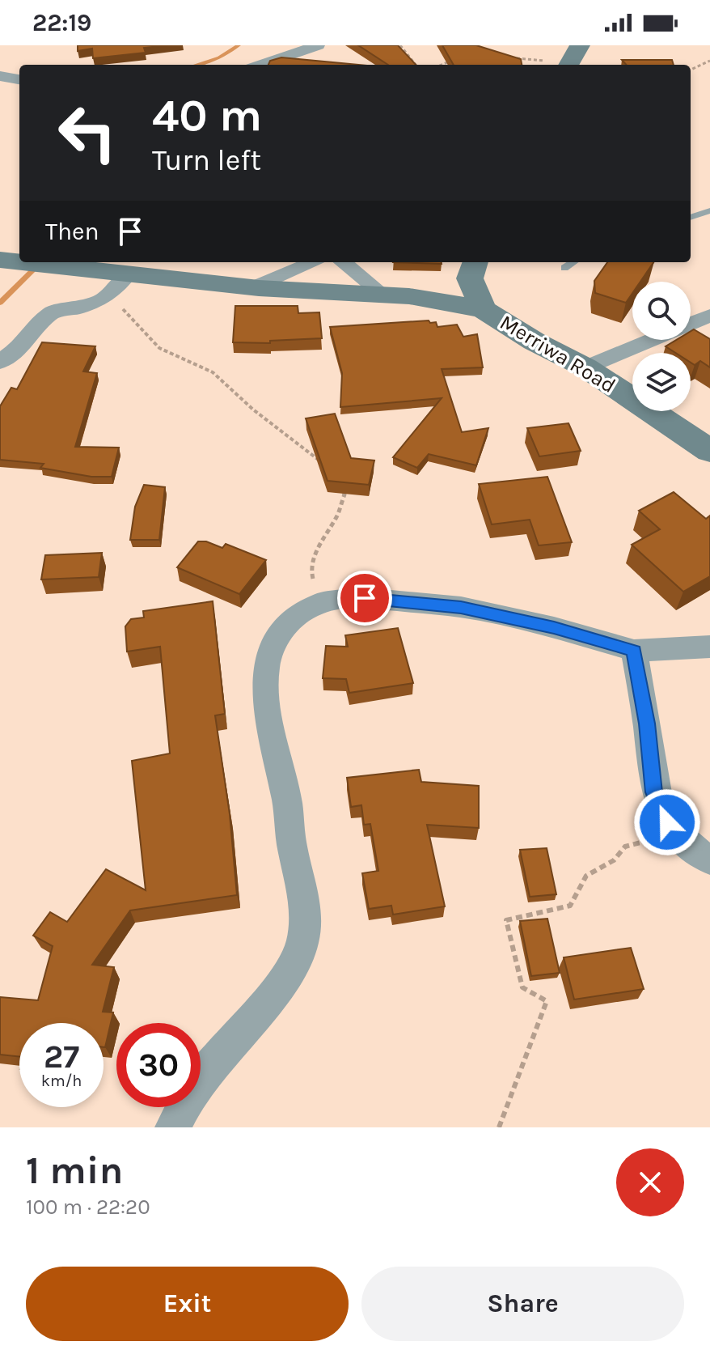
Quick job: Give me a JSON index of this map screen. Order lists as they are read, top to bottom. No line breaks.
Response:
{"streets":{"street":["Merriwa Road"]},"page":{"status":"22:19","turn":["40 m","Turn left"],"then":"Then","speed":"27 km/h","limit":"30","heading":["1 min","100 m · 22:20"],"buttons":["Exit","Share"]}}
